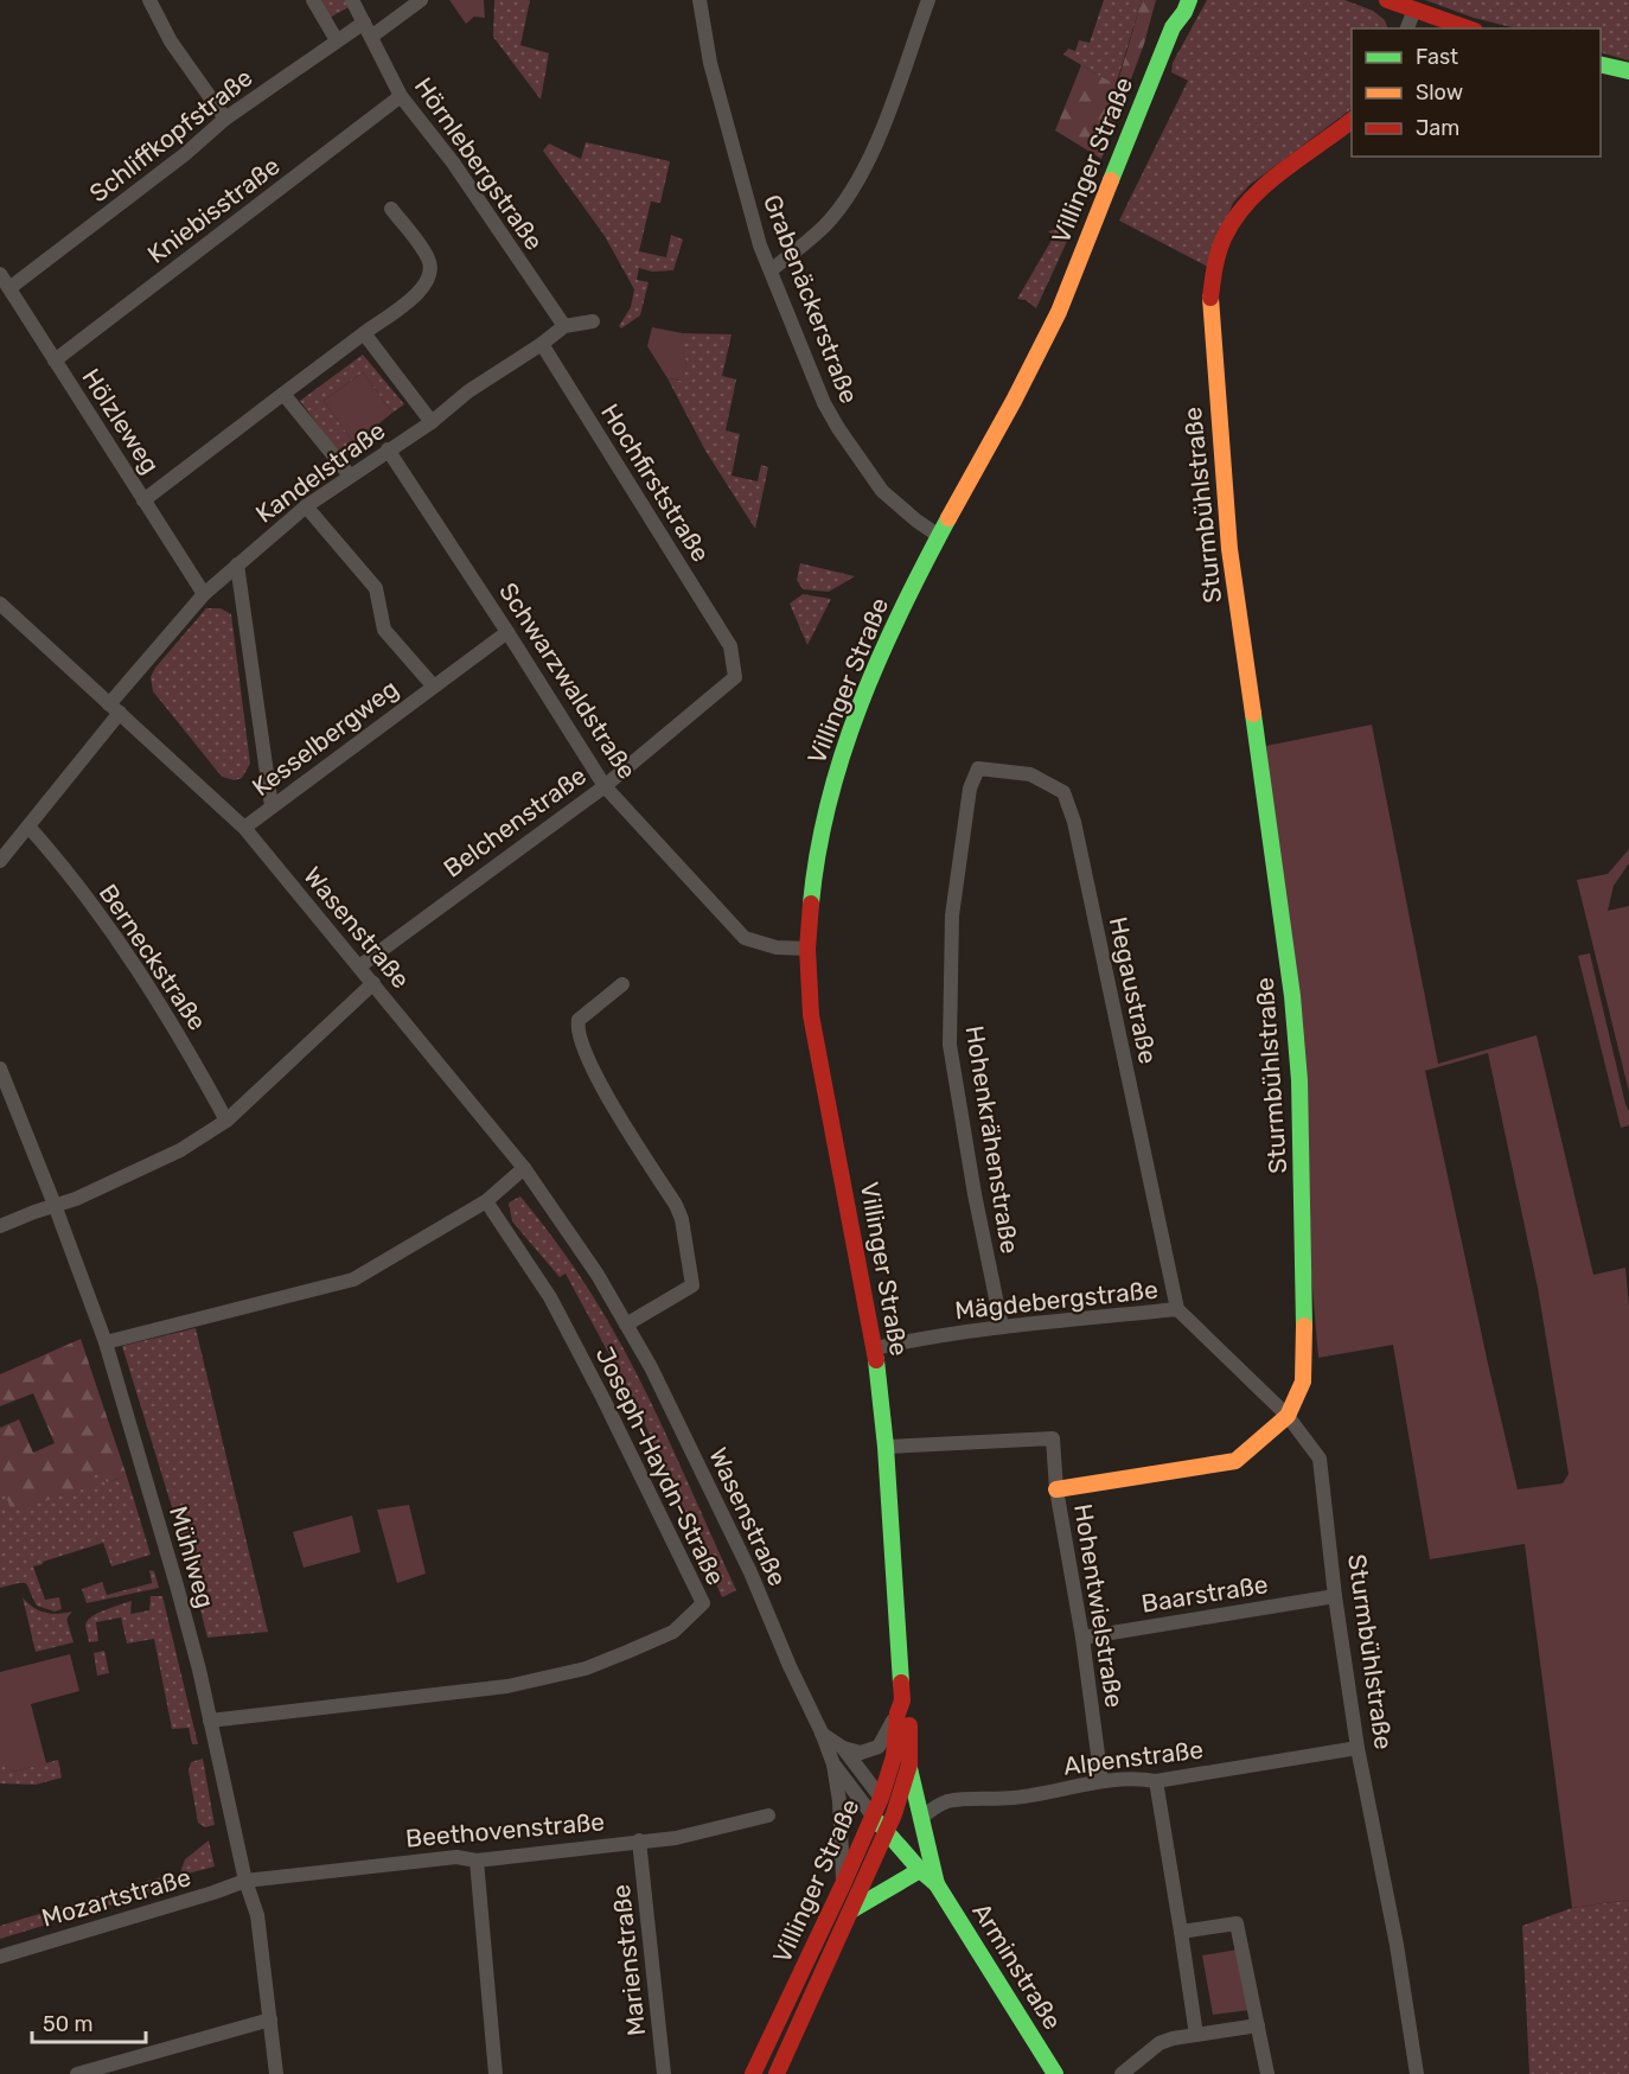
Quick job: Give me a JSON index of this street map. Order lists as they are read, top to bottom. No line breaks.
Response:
{"streets":{"main road":["Villinger Straße","Sturmbühlstraße","Arminstraße"],"street":["Schliffkopfstraße","Hörnlebergstraße","Kniebisstraße","Grabenäckerstraße","Hölzleweg","Kandelstraße","Hochfirststraße","Schwarzwaldstraße","Kesselbergweg","Belchenstraße","Wasenstraße","Berneckstraße","Hegaustraße","Hohenkrähenstraße","Mägdebergstraße","Joseph-Haydn-Straße","Mühlweg","Baarstraße","Hohentwielstraße","Alpenstraße","Beethovenstraße","Mozartstraße","Marienstraße"]},"crossings":[["Schliffkopfstraße","Hörnlebergstraße"],["Schliffkopfstraße","Hölzleweg"],["Villinger Straße","Grabenäckerstraße"],["Villinger Straße","Schwarzwaldstraße"],["Villinger Straße","Wasenstraße"],["Villinger Straße","Mägdebergstraße"],["Villinger Straße","Hohentwielstraße"],["Villinger Straße","Arminstraße"],["Hörnlebergstraße","Kniebisstraße"],["Hörnlebergstraße","Kandelstraße"],["Kniebisstraße","Hölzleweg"],["Hölzleweg","Kandelstraße"],["Kandelstraße","Hochfirststraße"],["Kandelstraße","Schwarzwaldstraße"],["Kandelstraße","Kesselbergweg"],["Kandelstraße","Wasenstraße"],["Hochfirststraße","Belchenstraße"],["Sturmbühlstraße","Mägdebergstraße"],["Sturmbühlstraße","Baarstraße"],["Sturmbühlstraße","Alpenstraße"],["Schwarzwaldstraße","Kesselbergweg"],["Schwarzwaldstraße","Belchenstraße"],["Kesselbergweg","Wasenstraße"],["Belchenstraße","Wasenstraße"],["Wasenstraße","Arminstraße"],["Hegaustraße","Hohenkrähenstraße"],["Hegaustraße","Mägdebergstraße"],["Hohenkrähenstraße","Mägdebergstraße"],["Joseph-Haydn-Straße","Mühlweg"],["Mühlweg","Beethovenstraße"],["Mühlweg","Mozartstraße"],["Baarstraße","Hohentwielstraße"],["Hohentwielstraße","Alpenstraße"],["Alpenstraße","Arminstraße"],["Beethovenstraße","Mozartstraße"],["Beethovenstraße","Marienstraße"]],"legend":["Fast","Slow","Jam"],"scale_bar":"50 m"}
